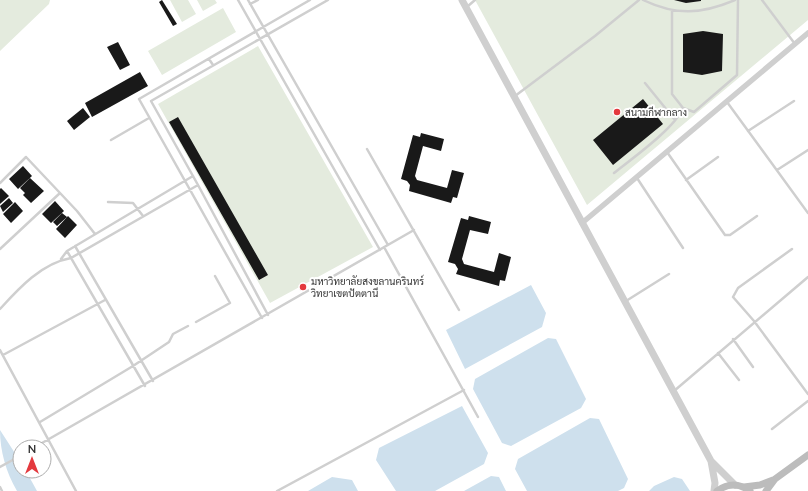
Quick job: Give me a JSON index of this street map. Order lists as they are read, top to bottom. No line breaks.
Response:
{"places":["สนามกีฬากลาง","มหาวิทยาลัยสงขลานครินทร์ วิทยาเขตปัตตานี"],"north":"top"}
